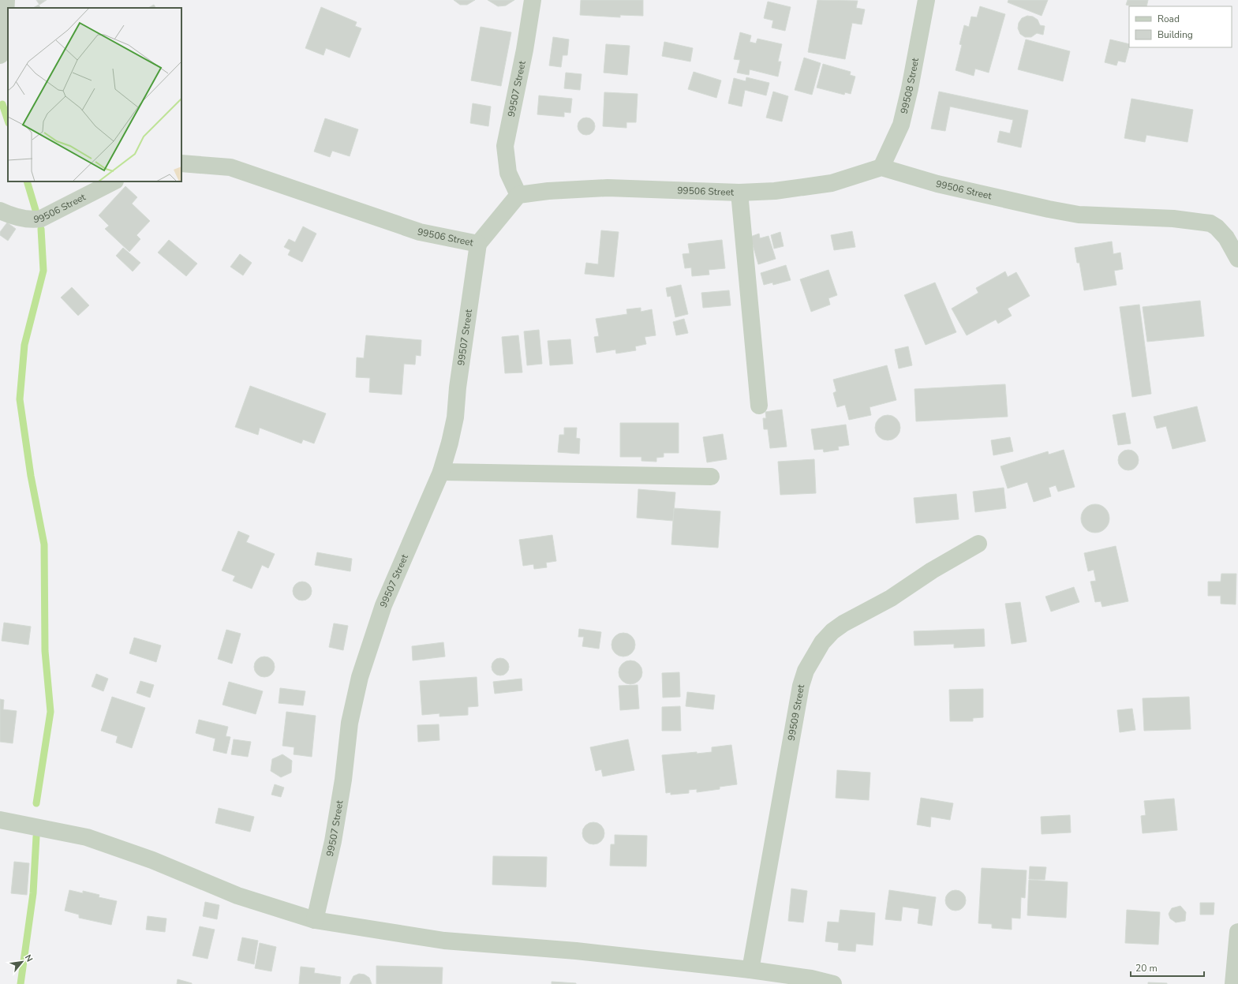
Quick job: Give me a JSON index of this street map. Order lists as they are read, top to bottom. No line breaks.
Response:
{"streets":{"street":["99508 Street","99507 Street","99506 Street","99509 Street"]},"crossings":[["99508 Street","99506 Street"],["99507 Street","99506 Street"]],"legend":["Road","Building"],"scale_bar":"20 m","north":"top right"}
